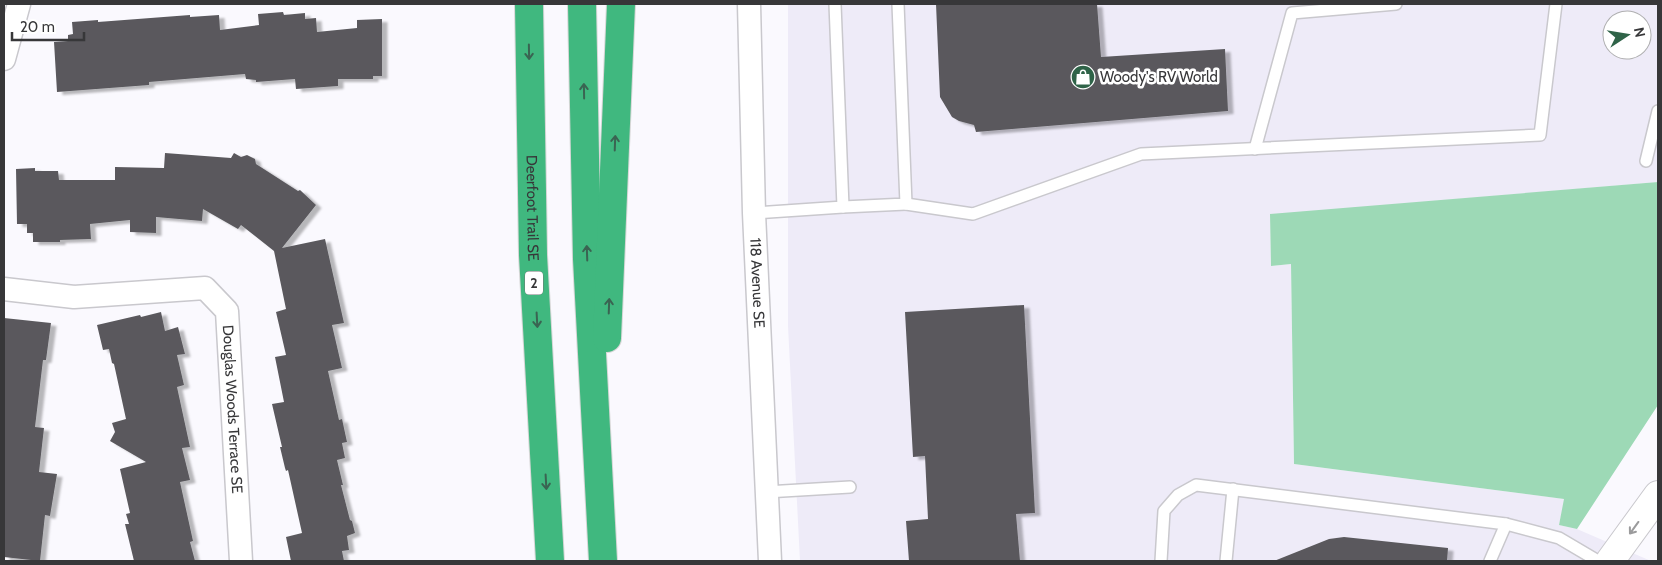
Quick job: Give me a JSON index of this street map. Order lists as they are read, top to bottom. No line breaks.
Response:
{"streets":{"highway":["Deerfoot Trail SE","2"],"street":["118 Avenue SE","Douglas Woods Terrace SE"]},"places":{"shop":["Woody's RV World"]},"scale_bar":"20 m","north":"right"}
